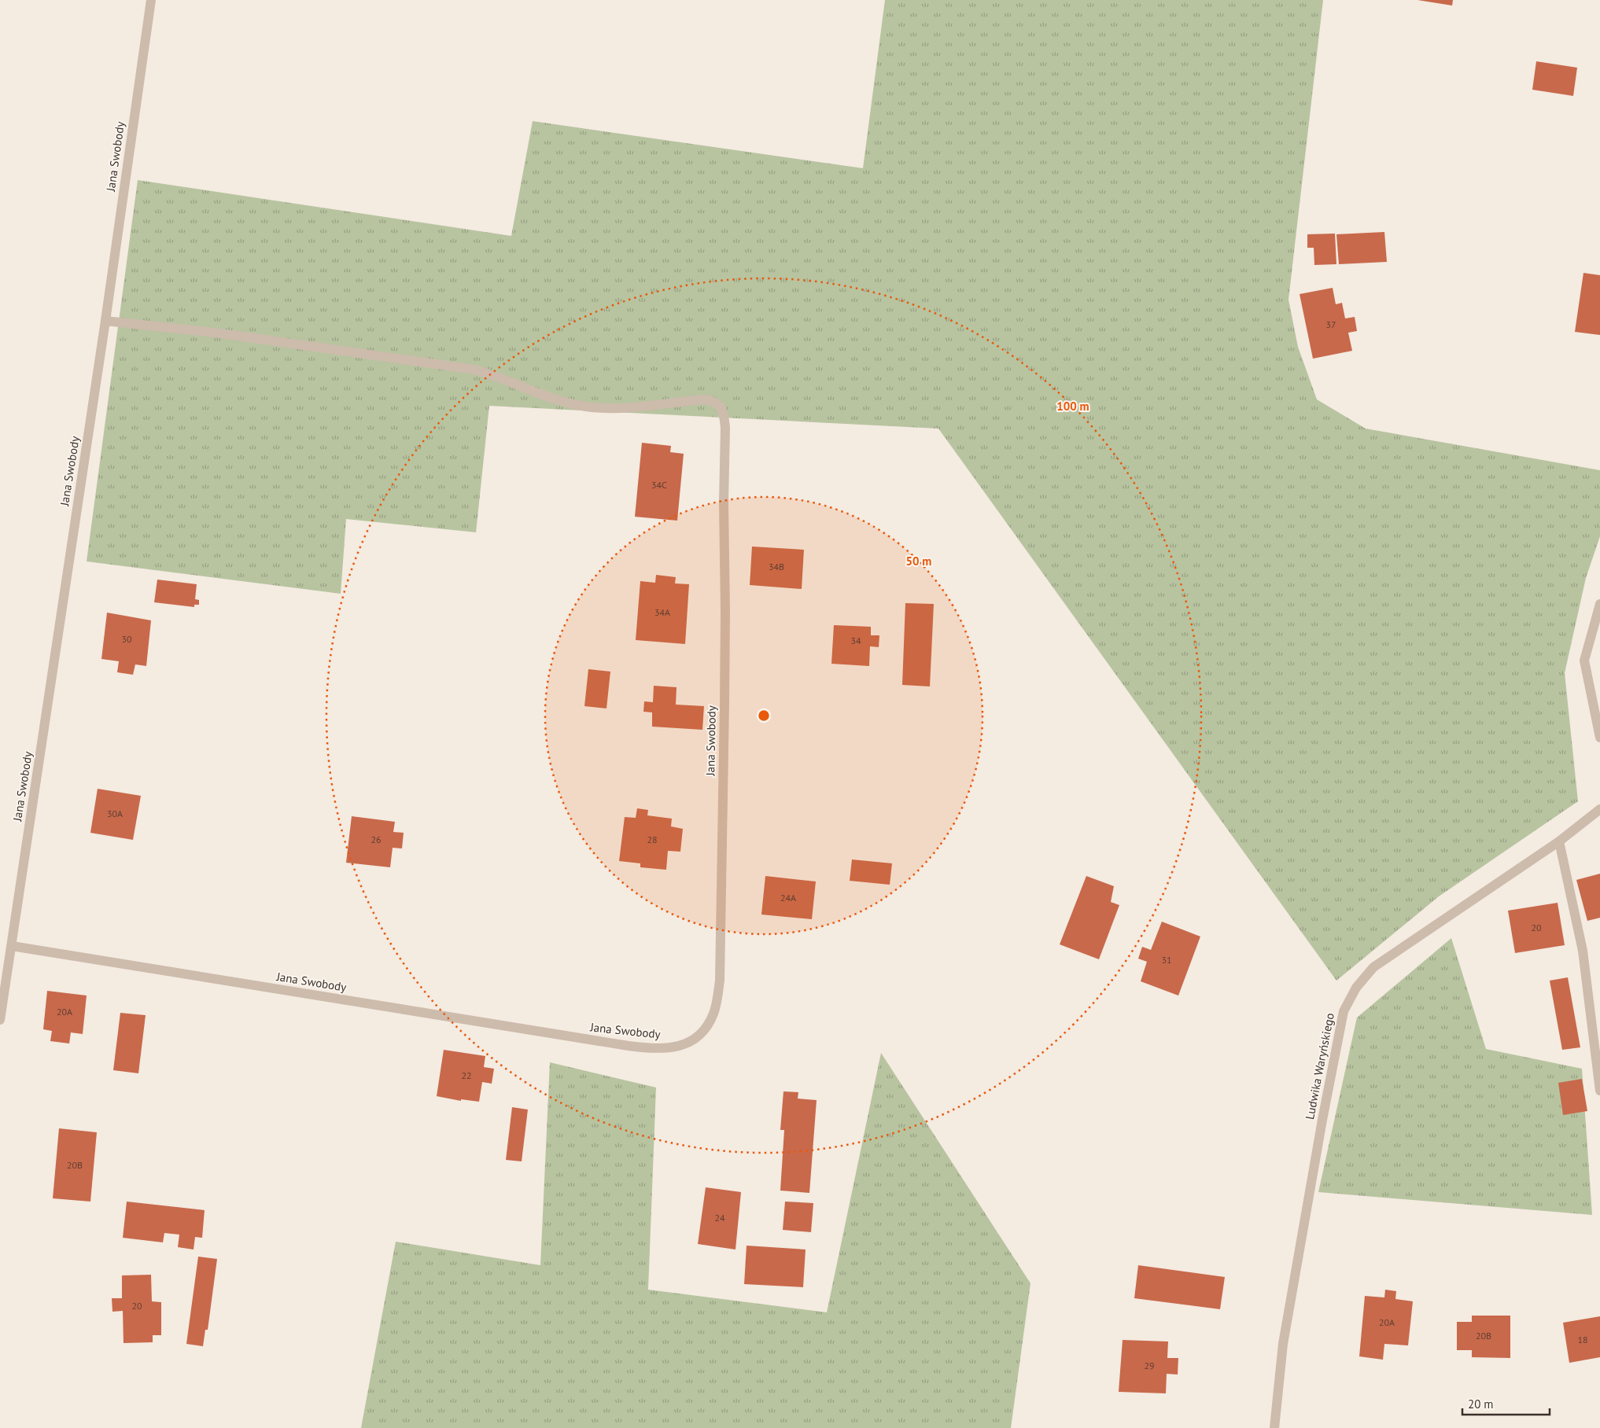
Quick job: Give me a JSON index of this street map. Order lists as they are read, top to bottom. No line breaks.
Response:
{"streets":{"street":["Jana Swobody","Ludwika Waryńskiego"]},"house_numbers":["37","34C","34B","34A","30","34","30A","26","28","24A","20","31","20A","22","20B","24","20","20A","20B","18","29"],"scale_bar":"20 m","rings":["100 m","50 m"]}
